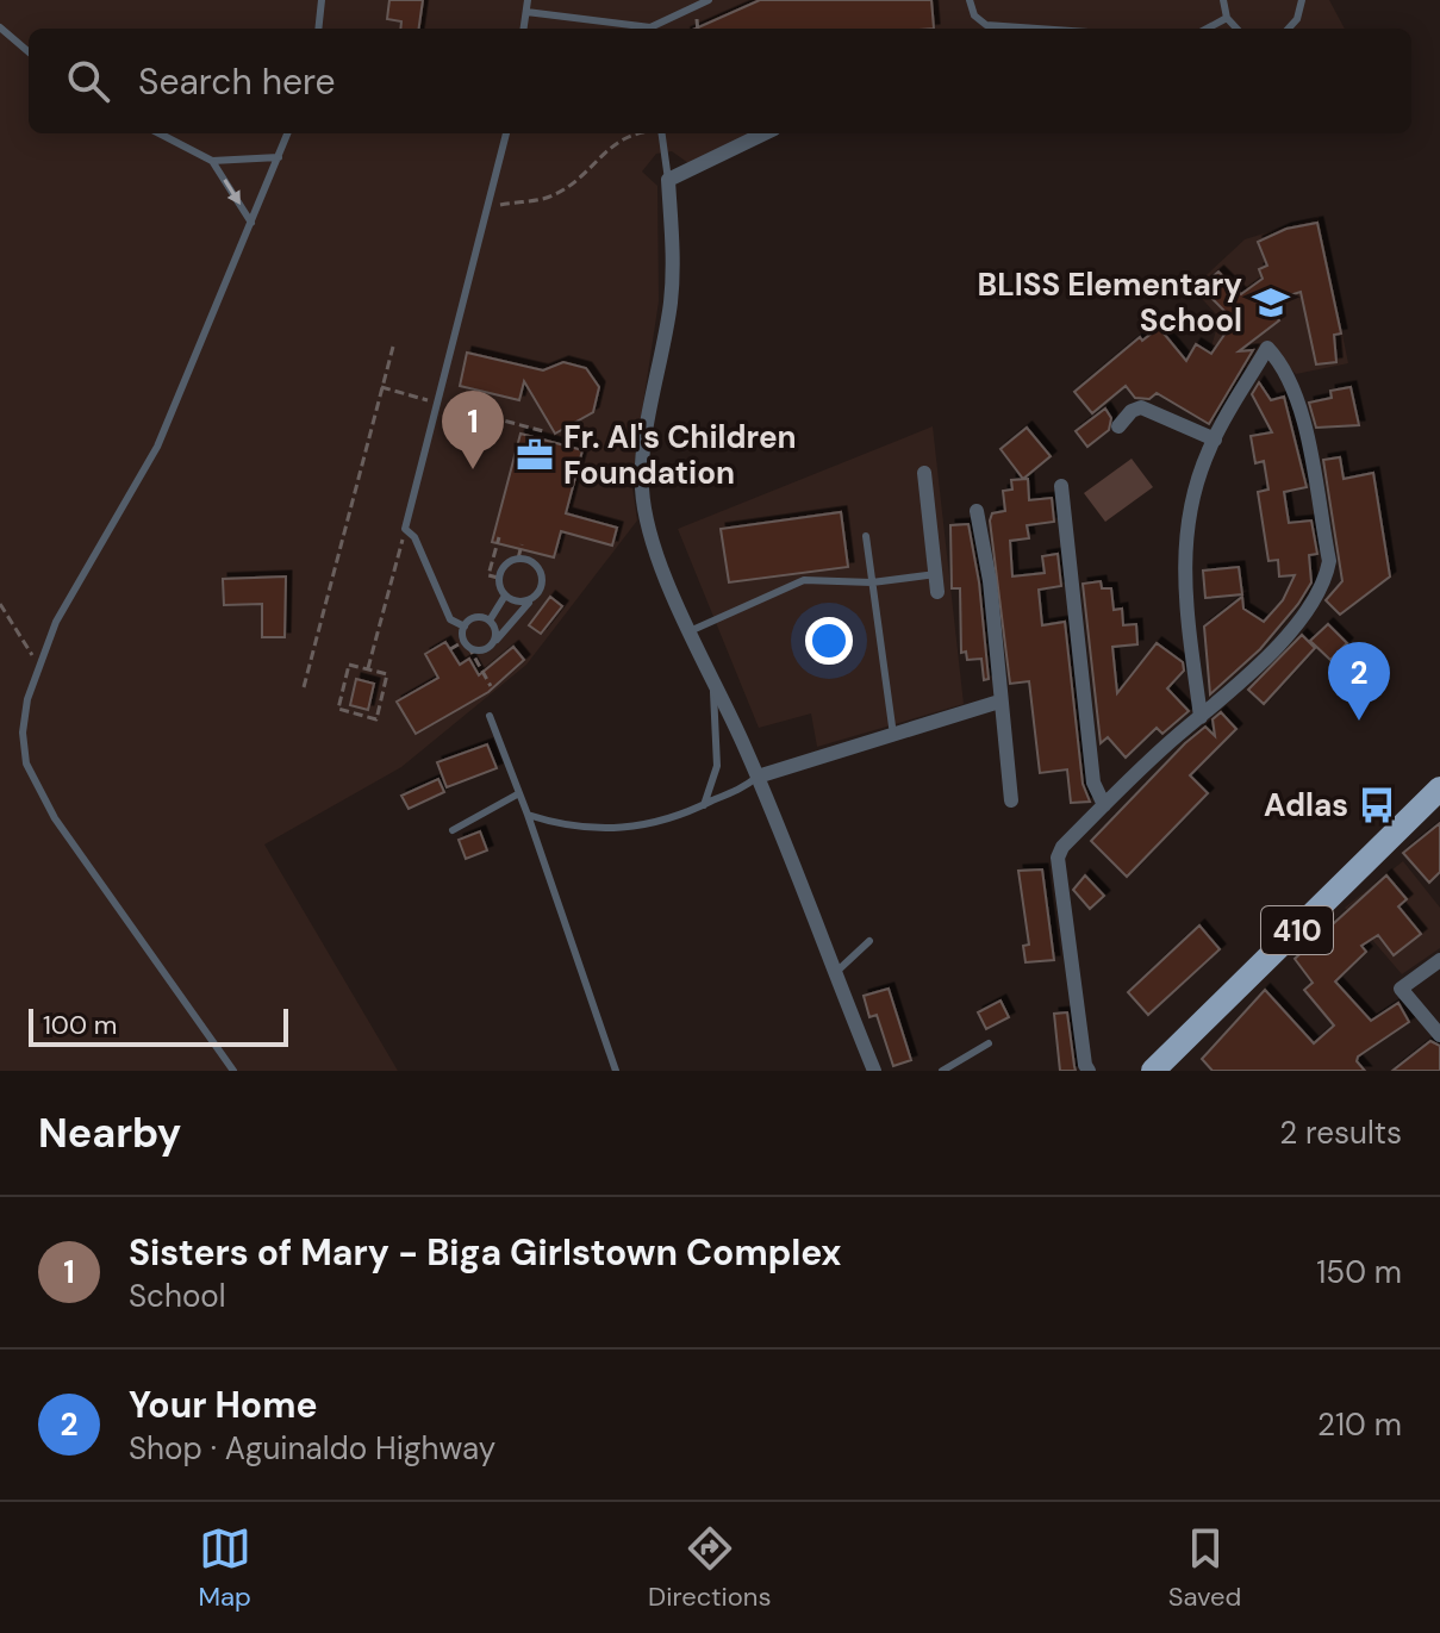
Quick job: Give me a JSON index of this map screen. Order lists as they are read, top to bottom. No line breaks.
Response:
{"streets":{"main road":["410"]},"places":{"school or university":["BLISS Elementary School"],"office":["Fr. Al's Children Foundation"],"bus stop":["Adlas"]},"scale_bar":"100 m","page":{"search":"Search here","pins":["1","2"],"scale":"100 m","heading":["Nearby","2 results"],"list":[{"mark":"1","name":"Sisters of Mary - Biga Girlstown Complex","note":"School","value":"150 m"},{"mark":"2","name":"Your Home","note":"Shop · Aguinaldo Highway","value":"210 m"}],"nav":["Map","Directions","Saved"]}}
